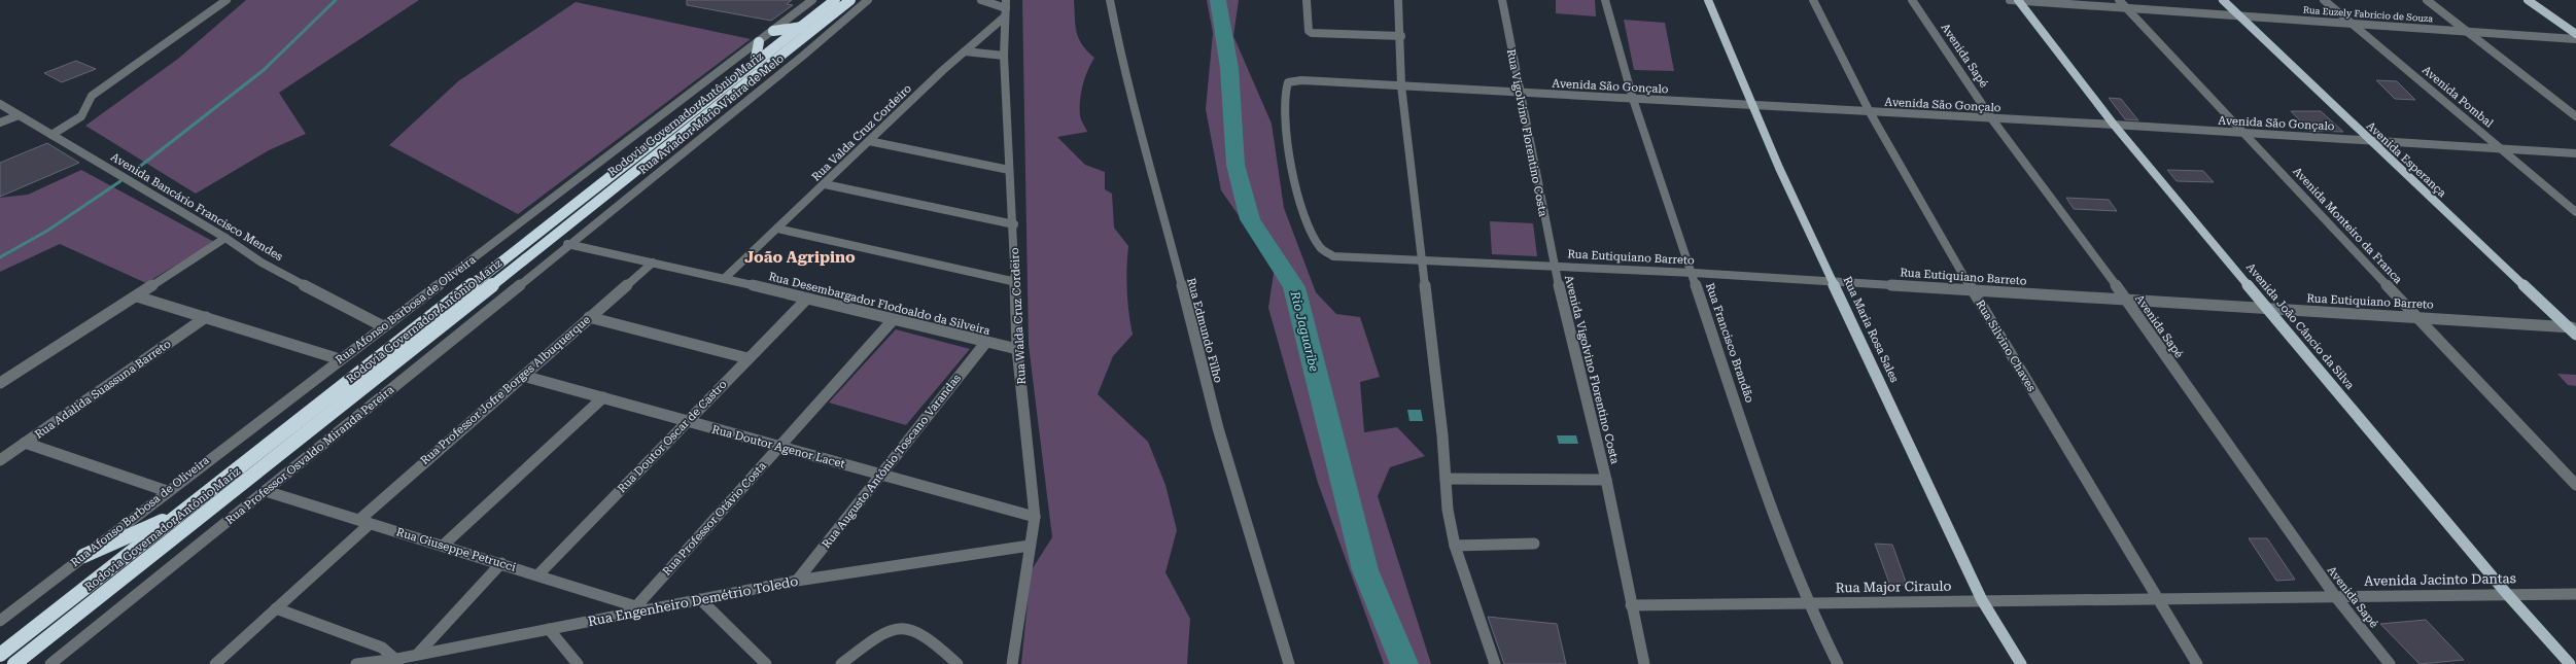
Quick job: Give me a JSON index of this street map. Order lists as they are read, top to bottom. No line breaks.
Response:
{"streets":{"highway":["Rodovia Governador Antônio Mariz"],"main road":["Avenida Esperança","Avenida João Câncio da Silva","Rua Maria Rosa Sales"],"street":["Rua Euzely Fabrício de Souza","Avenida Sapé","Avenida São Gonçalo","Avenida Pombal","Rua Aviador Mário Vieira de Melo","Rua Valda Cruz Cordeiro","Rua Vigolvino Florentino Costa","Avenida Bancário Francisco Mendes","Avenida Monteiro da Franca","Rua Eutiquiano Barreto","Rua Desembargador Flodoaldo da Silveira","Rua Afonso Barbosa de Oliveira","Rua Walda Cruz Cordeiro","Rua Edmundo Filho","Rua Francisco Brandão","Rua Silvino Chaves","Avenida Vigolvino Florentino Costa","Rua Adalida Suassuna Barreto","Rua Professor Jofre Borges Albuquerque","Rua Doutor Oscar de Castro","Rua Doutor Agenor Lacet","Rua Professor Osvaldo Miranda Pereira","Rua Augusto Antônio Toscano Varandas","Rua Professor Otávio Costa","Rua Giuseppe Petrucci","Avenida Jacinto Dantas","Rua Major Ciraulo","Rua Engenheiro Demétrio Toledo"]},"crossings":[["Rua Euzely Fabrício de Souza","Avenida Pombal"],["Rua Euzely Fabrício de Souza","Avenida Esperança"],["Rua Euzely Fabrício de Souza","Avenida Monteiro da Franca"],["Rua Euzely Fabrício de Souza","Avenida João Câncio da Silva"],["Avenida Sapé","Avenida São Gonçalo"],["Avenida Sapé","Rua Eutiquiano Barreto"],["Avenida Sapé","Avenida Jacinto Dantas"],["Avenida São Gonçalo","Avenida Pombal"],["Avenida São Gonçalo","Rua Vigolvino Florentino Costa"],["Avenida São Gonçalo","Avenida Esperança"],["Avenida São Gonçalo","Avenida Monteiro da Franca"],["Avenida São Gonçalo","Rua Eutiquiano Barreto"],["Avenida São Gonçalo","Avenida João Câncio da Silva"],["Avenida São Gonçalo","Rua Maria Rosa Sales"],["Avenida São Gonçalo","Rua Francisco Brandão"],["Avenida São Gonçalo","Rua Silvino Chaves"],["Rua Aviador Mário Vieira de Melo","Rua Desembargador Flodoaldo da Silveira"],["Rua Aviador Mário Vieira de Melo","Rua Professor Osvaldo Miranda Pereira"],["Rua Valda Cruz Cordeiro","Rua Desembargador Flodoaldo da Silveira"],["Rua Valda Cruz Cordeiro","Rua Walda Cruz Cordeiro"],["Rua Vigolvino Florentino Costa","Rua Eutiquiano Barreto"],["Rua Vigolvino Florentino Costa","Avenida Vigolvino Florentino Costa"],["Avenida Esperança","Rua Eutiquiano Barreto"],["Avenida Bancário Francisco Mendes","Rua Afonso Barbosa de Oliveira"],["Avenida Monteiro da Franca","Rua Eutiquiano Barreto"],["Rua Eutiquiano Barreto","Avenida João Câncio da Silva"],["Rua Eutiquiano Barreto","Rua Maria Rosa Sales"],["Rua Eutiquiano Barreto","Rua Francisco Brandão"],["Rua Eutiquiano Barreto","Rua Silvino Chaves"],["Rua Eutiquiano Barreto","Avenida Vigolvino Florentino Costa"],["Rua Desembargador Flodoaldo da Silveira","Rua Walda Cruz Cordeiro"],["Rua Desembargador Flodoaldo da Silveira","Rua Professor Jofre Borges Albuquerque"],["Rua Desembargador Flodoaldo da Silveira","Rua Doutor Oscar de Castro"],["Rua Desembargador Flodoaldo da Silveira","Rua Professor Osvaldo Miranda Pereira"],["Rua Desembargador Flodoaldo da Silveira","Rua Augusto Antônio Toscano Varandas"],["Rua Desembargador Flodoaldo da Silveira","Rua Professor Otávio Costa"],["Rua Walda Cruz Cordeiro","Rua Doutor Agenor Lacet"],["Rua Walda Cruz Cordeiro","Rua Engenheiro Demétrio Toledo"],["Avenida João Câncio da Silva","Avenida Jacinto Dantas"],["Rua Maria Rosa Sales","Rua Major Ciraulo"],["Rua Francisco Brandão","Rua Major Ciraulo"],["Rua Silvino Chaves","Avenida Jacinto Dantas"],["Rua Silvino Chaves","Rua Major Ciraulo"],["Rua Professor Jofre Borges Albuquerque","Rua Doutor Agenor Lacet"],["Rua Professor Jofre Borges Albuquerque","Rua Giuseppe Petrucci"],["Rua Doutor Oscar de Castro","Rua Doutor Agenor Lacet"],["Rua Doutor Oscar de Castro","Rua Giuseppe Petrucci"],["Rua Doutor Agenor Lacet","Rua Augusto Antônio Toscano Varandas"],["Rua Doutor Agenor Lacet","Rua Professor Otávio Costa"],["Rua Professor Osvaldo Miranda Pereira","Rua Giuseppe Petrucci"],["Rua Augusto Antônio Toscano Varandas","Rua Engenheiro Demétrio Toledo"],["Rua Professor Otávio Costa","Rua Giuseppe Petrucci"],["Rua Professor Otávio Costa","Rua Engenheiro Demétrio Toledo"],["Rua Giuseppe Petrucci","Rua Engenheiro Demétrio Toledo"],["Avenida Jacinto Dantas","Rua Major Ciraulo"]],"districts":["João Agripino"],"water":["Rio Jaguaribe"]}
